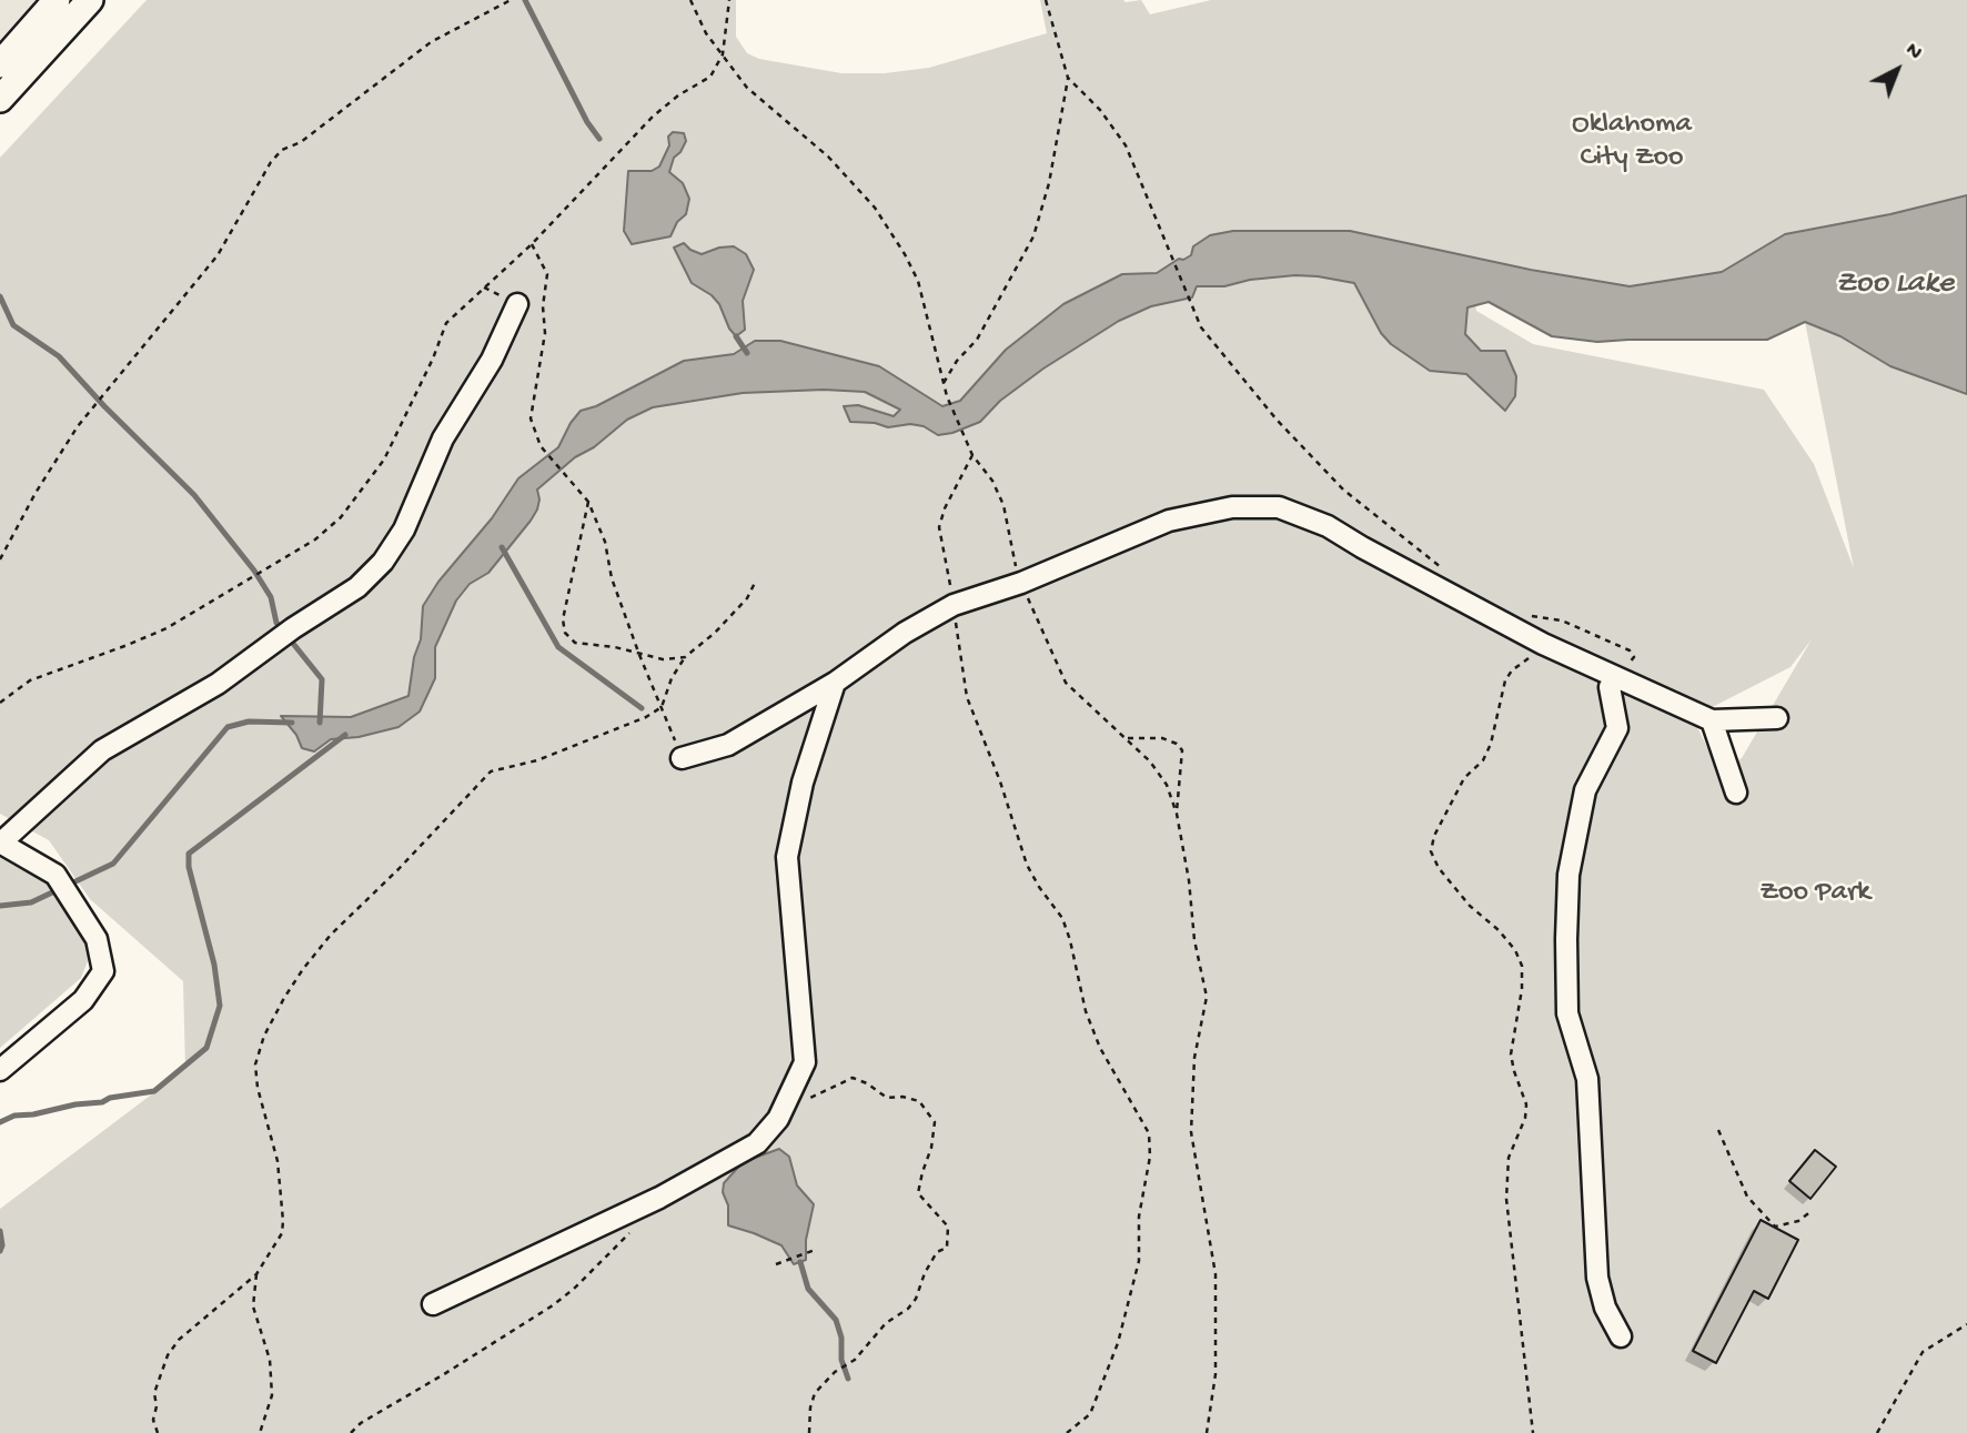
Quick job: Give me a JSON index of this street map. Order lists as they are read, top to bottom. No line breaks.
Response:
{"water":["Zoo Lake"],"parks":["Oklahoma City Zoo","Zoo Park"],"north":"top right"}
